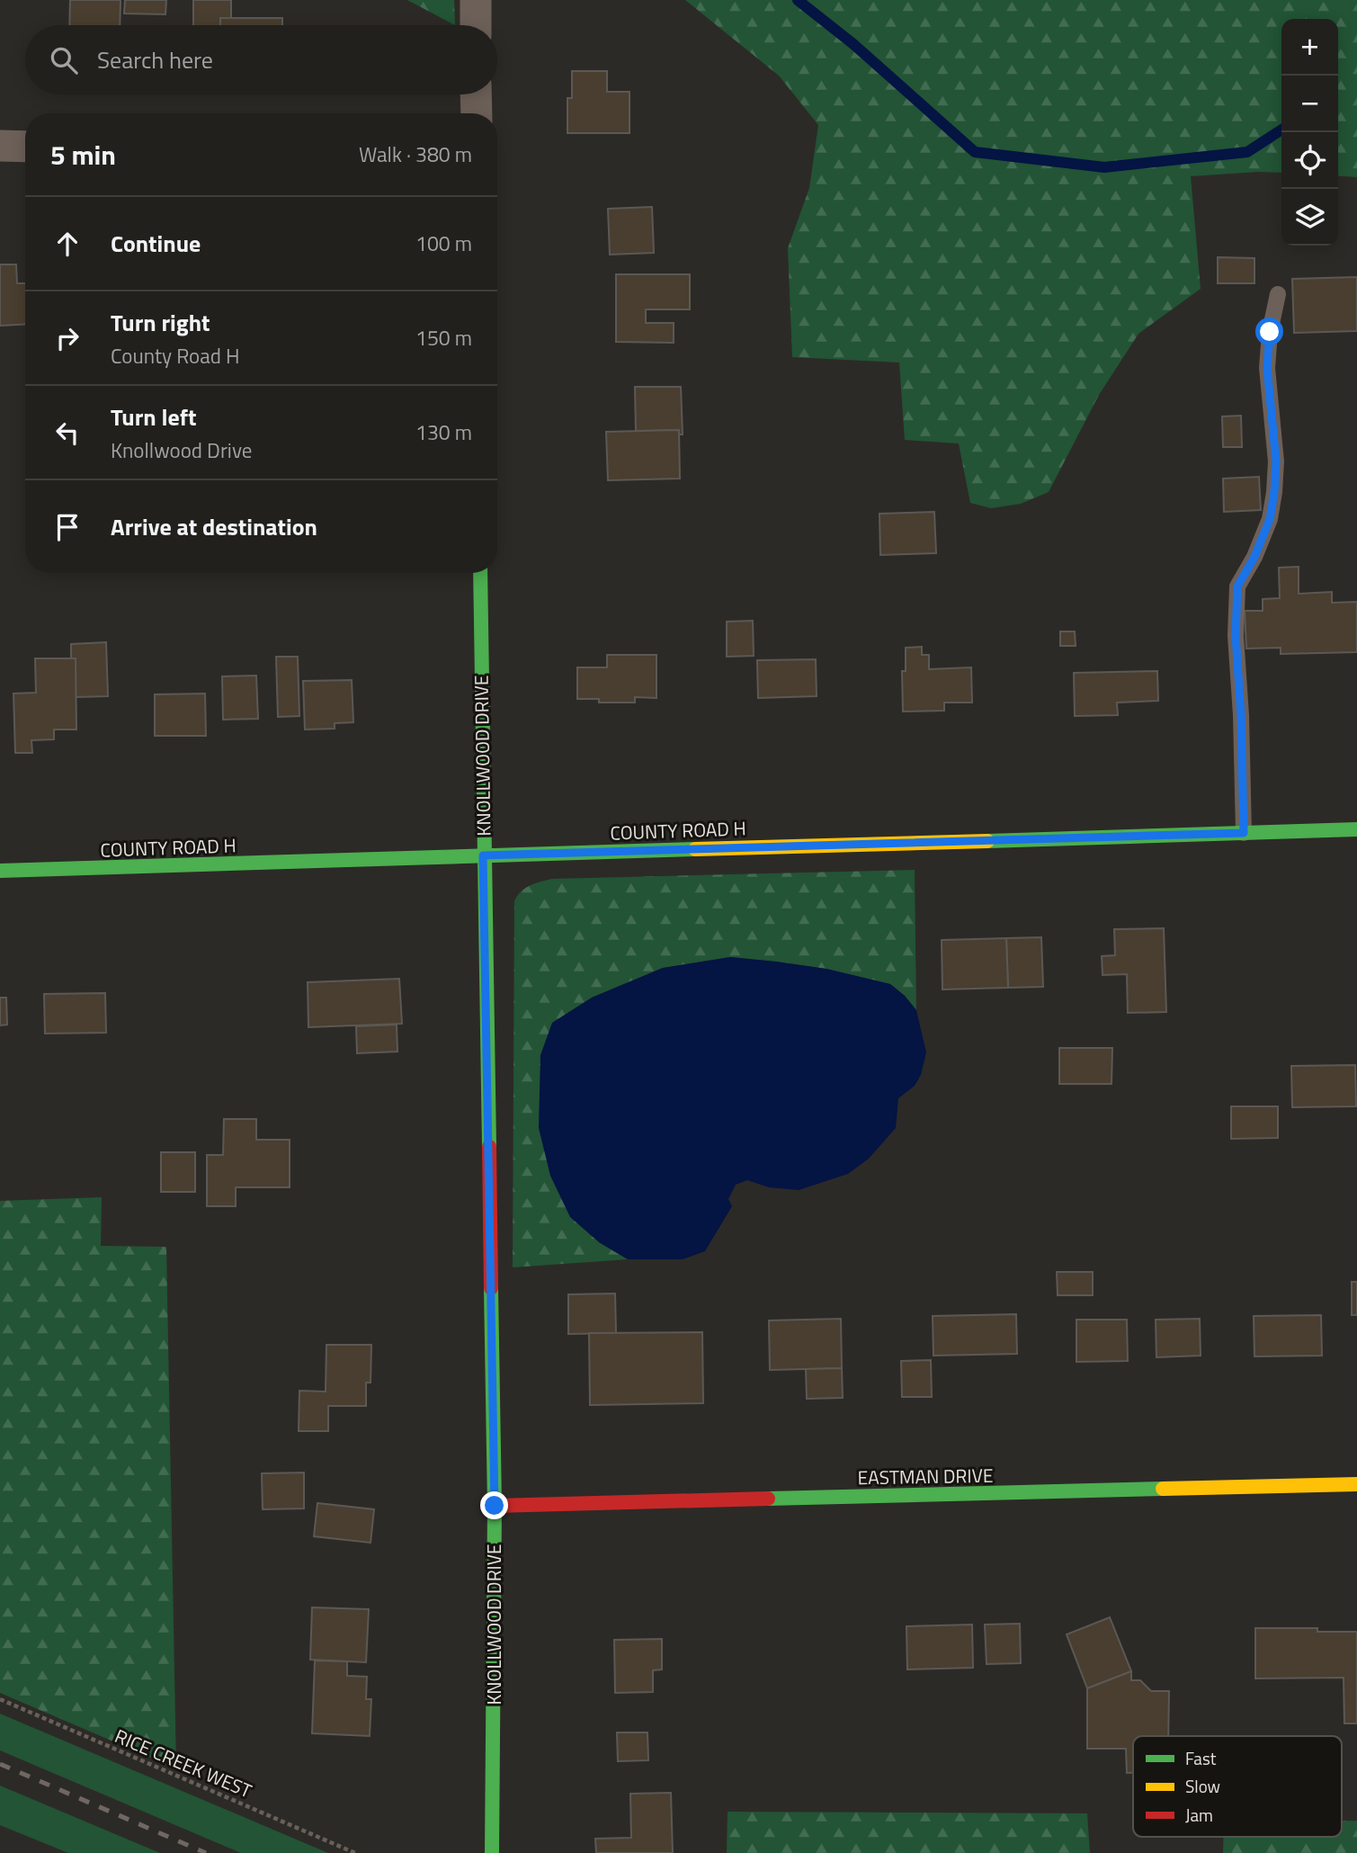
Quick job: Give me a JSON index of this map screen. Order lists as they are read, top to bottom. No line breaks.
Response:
{"streets":{"street":["KNOLLWOOD DRIVE","COUNTY ROAD H","EASTMAN DRIVE"],"path":["RICE CREEK WEST"]},"crossings":[["KNOLLWOOD DRIVE","COUNTY ROAD H"],["KNOLLWOOD DRIVE","EASTMAN DRIVE"]],"legend":["Fast","Slow","Jam"],"page":{"map_buttons":["+","−"],"search":"Search here","heading":["5 min","Walk · 380 m"],"list":[["Continue","100 m"],["Turn right","County Road H","150 m"],["Turn left","Knollwood Drive","130 m"],"Arrive at destination"]}}
